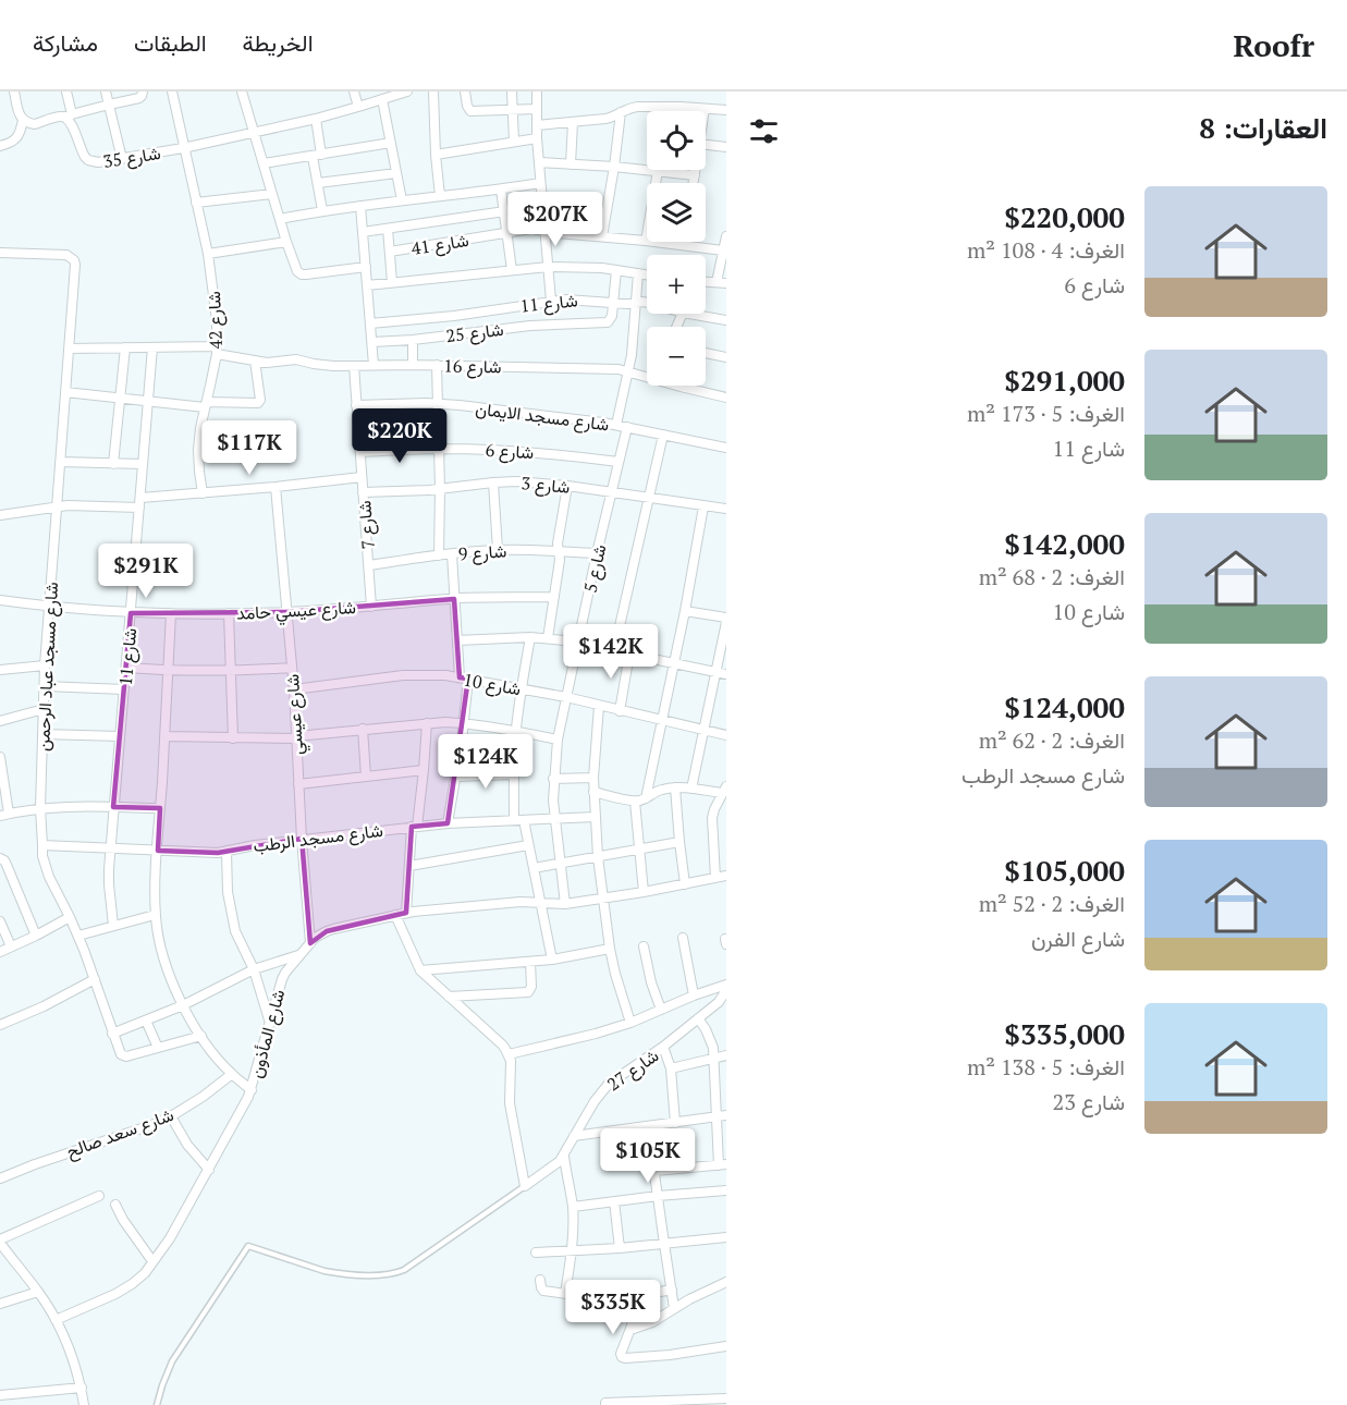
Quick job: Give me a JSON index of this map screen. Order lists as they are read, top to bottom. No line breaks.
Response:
{"streets":{"street":["شارع 35","شارع 41","شارع 11","شارع 42","شارع 25","شارع 16","شارع مسجد الايمان","شارع 6","شارع 3","شارع 7","شارع 9","شارع 5","شارع عيسي حامد","شارع مسجد عباد الرحمن","شارع 10","شارع عيسي","شارع مسجد الرطب","شارع المأذون","شارع 27","شارع سعد صالح"]},"crossings":[["شارع 35","شارع 42"],["شارع 11","شارع 25"],["شارع 11","شارع 16"],["شارع 11","شارع عيسي حامد"],["شارع 11","شارع مسجد الرطب"],["شارع 42","شارع 16"],["شارع 16","شارع 7"],["شارع 16","شارع مسجد عباد الرحمن"],["شارع مسجد الايمان","شارع 7"],["شارع مسجد الايمان","شارع 5"],["شارع 6","شارع 7"],["شارع 6","شارع 5"],["شارع 3","شارع 7"],["شارع 3","شارع 5"],["شارع 7","شارع 9"],["شارع 7","شارع عيسي حامد"],["شارع 9","شارع 5"],["شارع 5","شارع 10"],["شارع 5","شارع مسجد الرطب"],["شارع 5","شارع المأذون"],["شارع عيسي حامد","شارع مسجد عباد الرحمن"],["شارع عيسي حامد","شارع عيسي"],["شارع مسجد عباد الرحمن","شارع مسجد الرطب"],["شارع 10","شارع عيسي"],["شارع عيسي","شارع مسجد الرطب"],["شارع عيسي","شارع المأذون"]],"page":{"header":"Roofr","nav":["الخريطة","الطبقات","مشاركة"],"heading":"العقارات: 8","map_buttons":["+","−"],"list":[{"name":"$220,000","note":"الغرف: 4 · 108 m² · شارع 6"},{"name":"$291,000","note":"الغرف: 5 · 173 m² · شارع 11"},{"name":"$142,000","note":"الغرف: 2 · 68 m² · شارع 10"},{"name":"$124,000","note":"الغرف: 2 · 62 m² · شارع مسجد الرطب"},{"name":"$105,000","note":"الغرف: 2 · 52 m² · شارع الفرن"},{"name":"$335,000","note":"الغرف: 5 · 138 m² · شارع 23"}],"price":["$207K","$220K","$117K","$291K","$142K","$124K","$105K","$335K"]}}
